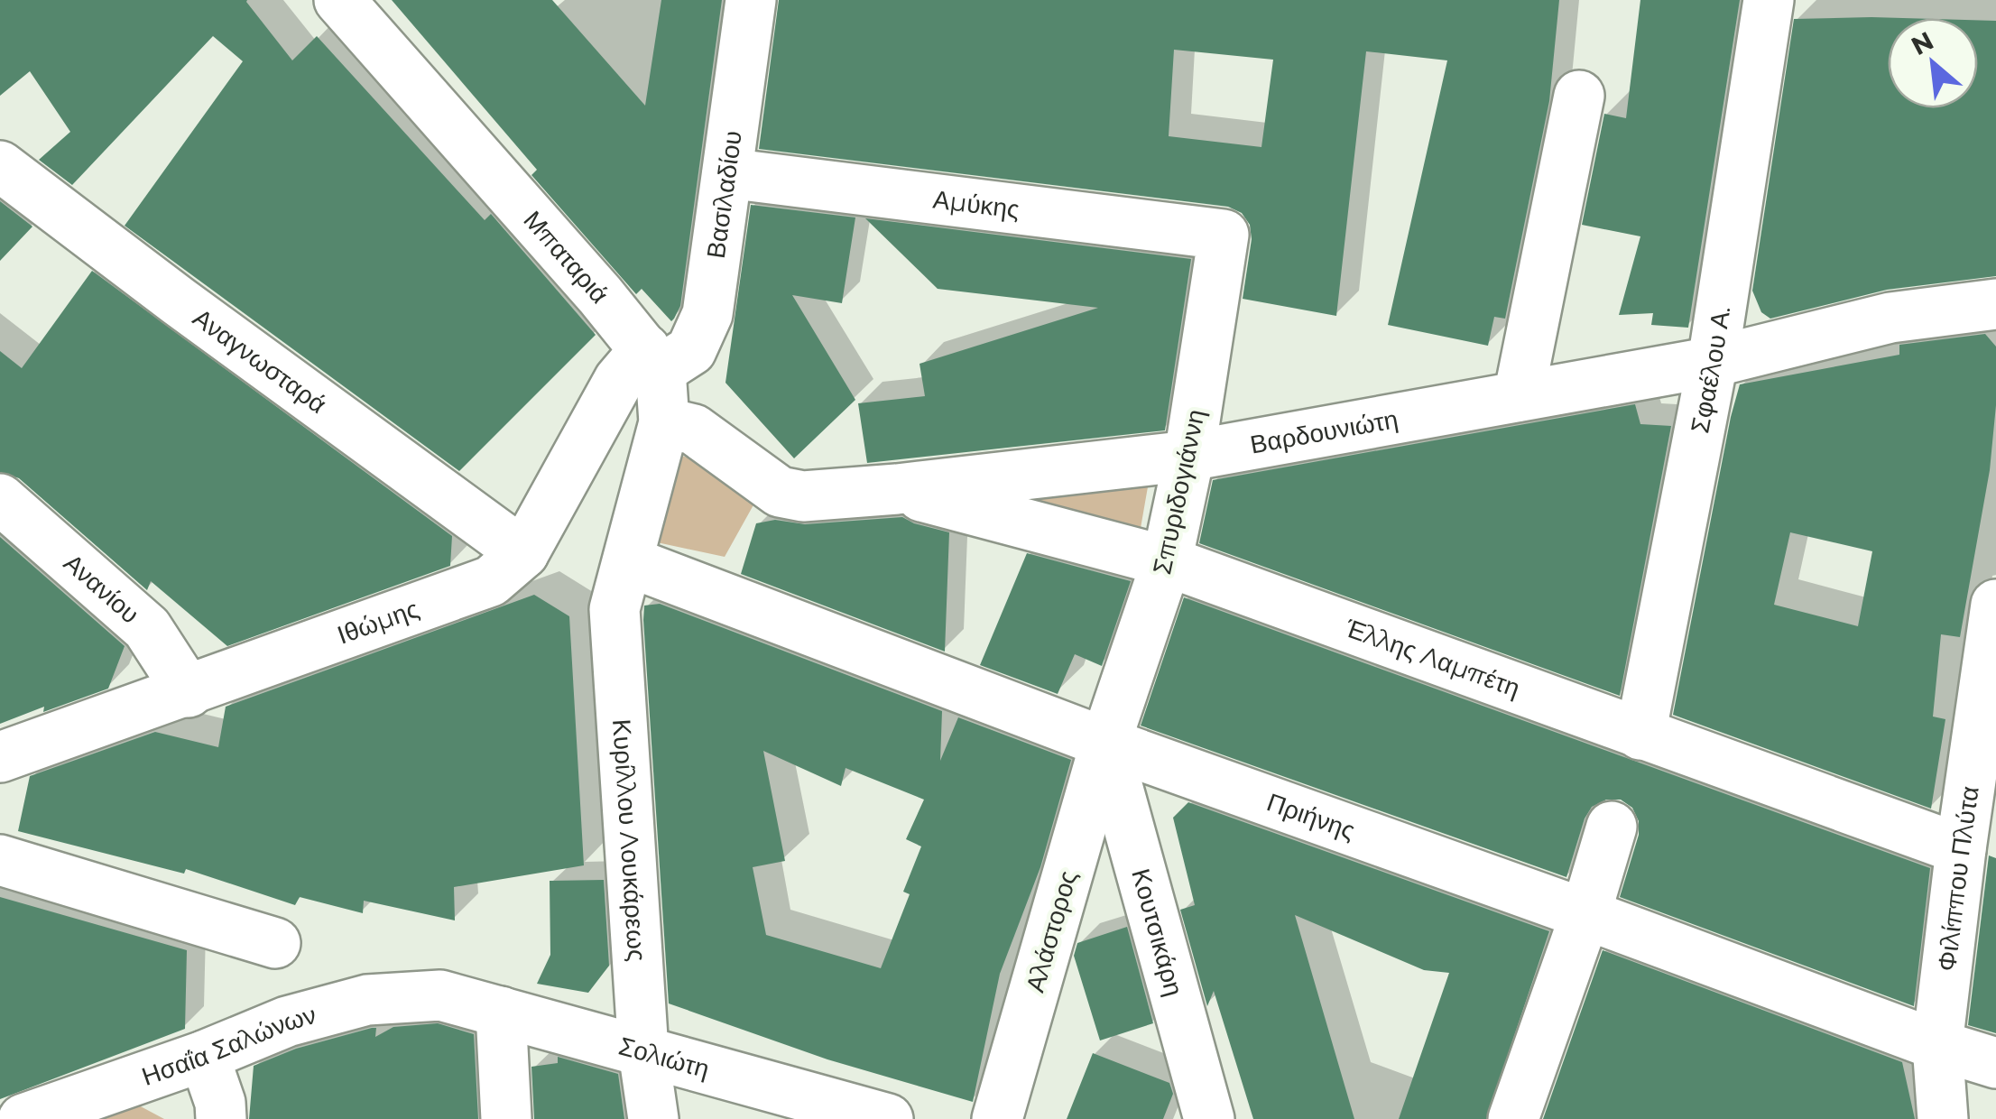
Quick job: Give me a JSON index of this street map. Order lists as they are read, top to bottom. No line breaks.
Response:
{"streets":{"street":["Βασιλαδίου","Αμύκης","Μπαταριά","Αναγνωσταρά","Σφαέλου Α.","Βαρδουνιώτη","Σπυριδογιάννη","Ανανίου","Ιθώμης","Έλλης Λαμπέτη","Πριήνης","Κυρίλλου Λουκάρεως","Φιλίππου Πλύτα","Αλάστορος","Κουτσικάρη","Ησαΐα Σαλώνων","Σολιώτη"]},"crossings":[["Βασιλαδίου","Αμύκης"],["Βασιλαδίου","Μπαταριά"],["Βασιλαδίου","Ιθώμης"],["Αμύκης","Σπυριδογιάννη"],["Μπαταριά","Ιθώμης"],["Αναγνωσταρά","Ιθώμης"],["Σφαέλου Α.","Βαρδουνιώτη"],["Σφαέλου Α.","Έλλης Λαμπέτη"],["Βαρδουνιώτη","Σπυριδογιάννη"],["Βαρδουνιώτη","Έλλης Λαμπέτη"],["Σπυριδογιάννη","Έλλης Λαμπέτη"],["Σπυριδογιάννη","Πριήνης"],["Σπυριδογιάννη","Αλάστορος"],["Σπυριδογιάννη","Κουτσικάρη"],["Ανανίου","Ιθώμης"],["Έλλης Λαμπέτη","Φιλίππου Πλύτα"],["Πριήνης","Κυρίλλου Λουκάρεως"],["Πριήνης","Φιλίππου Πλύτα"],["Πριήνης","Αλάστορος"],["Πριήνης","Κουτσικάρη"],["Κυρίλλου Λουκάρεως","Σολιώτη"],["Αλάστορος","Κουτσικάρη"],["Ησαΐα Σαλώνων","Σολιώτη"]],"north":"top left"}
